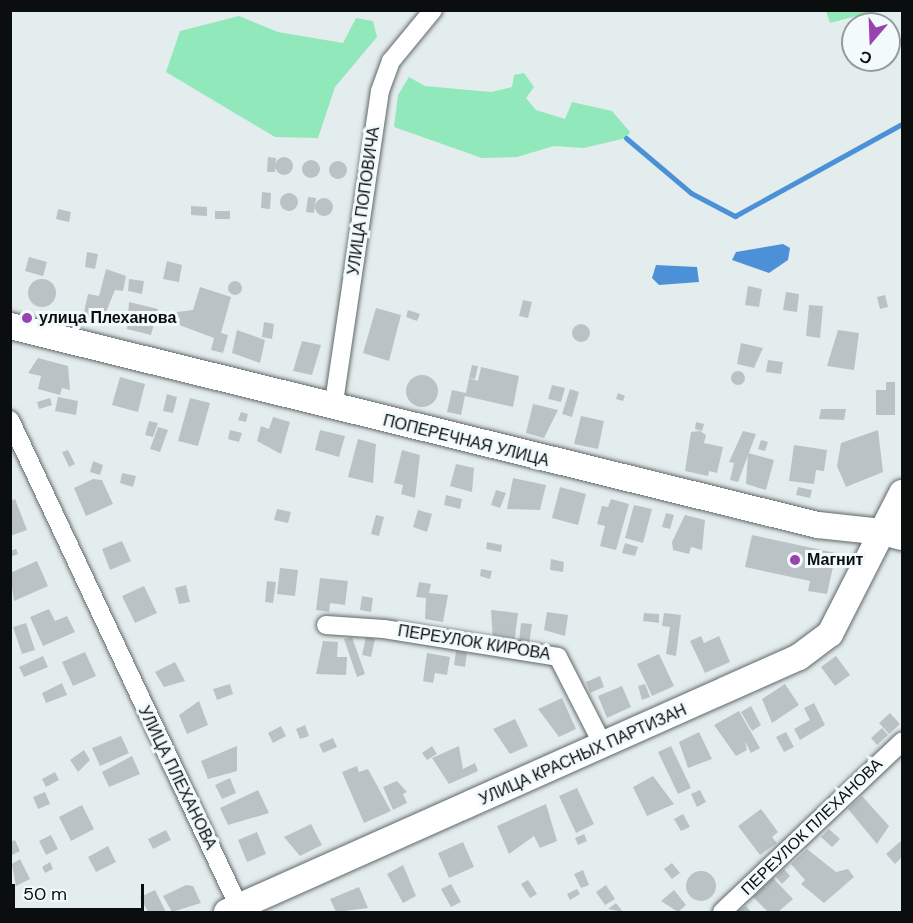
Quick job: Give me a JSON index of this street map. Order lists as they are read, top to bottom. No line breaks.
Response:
{"streets":{"main road":["ПОПЕРЕЧНАЯ УЛИЦА","УЛИЦА КРАСНЫХ ПАРТИЗАН"],"street":["УЛИЦА ПОПОВИЧА","ПЕРЕУЛОК КИРОВА","УЛИЦА ПЛЕХАНОВА","ПЕРЕУЛОК ПЛЕХАНОВА"]},"crossings":[["УЛИЦА ПОПОВИЧА","ПОПЕРЕЧНАЯ УЛИЦА"],["ПОПЕРЕЧНАЯ УЛИЦА","УЛИЦА КРАСНЫХ ПАРТИЗАН"],["ПЕРЕУЛОК КИРОВА","УЛИЦА КРАСНЫХ ПАРТИЗАН"],["УЛИЦА КРАСНЫХ ПАРТИЗАН","УЛИЦА ПЛЕХАНОВА"]],"places":["улица Плеханова","Магнит"],"scale_bar":"50 m","north":"bottom"}
